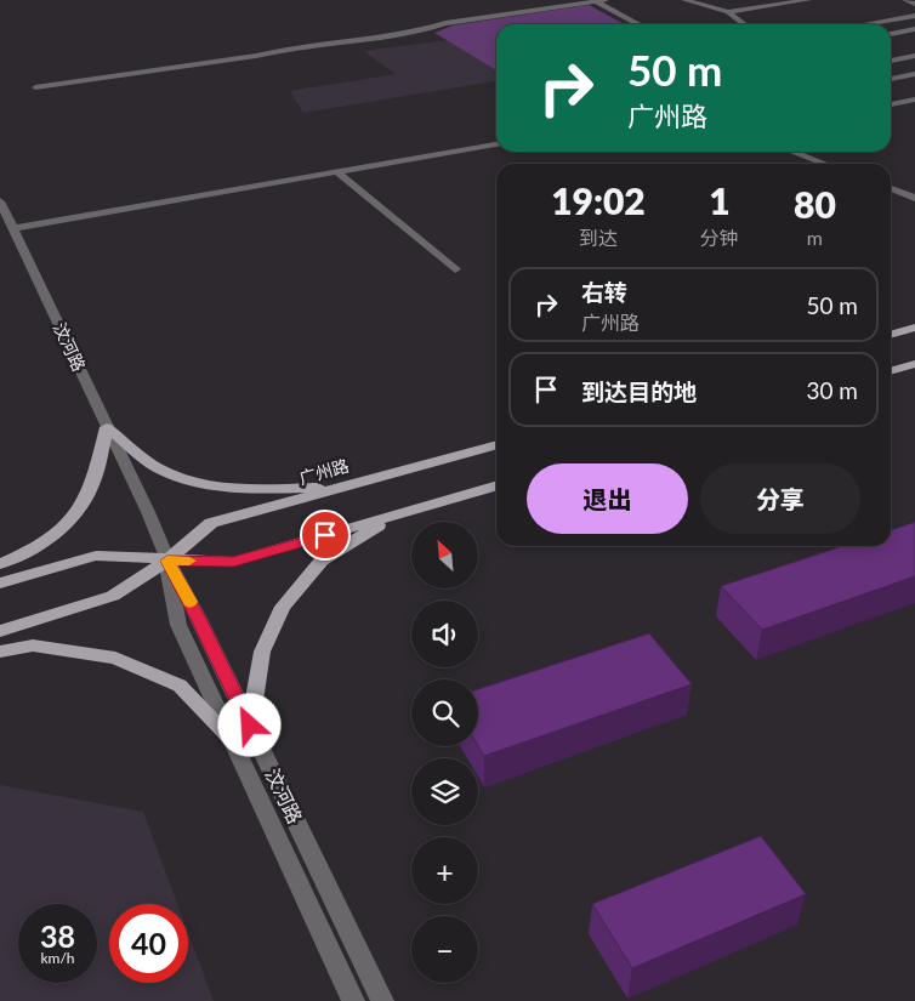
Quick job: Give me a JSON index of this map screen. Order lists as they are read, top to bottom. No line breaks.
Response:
{"streets":{"main road":["广州路"],"street":["汶河路"]},"crossings":[["汶河路","广州路"]],"north":"top left","page":{"turn":["50 m","广州路"],"eta":["19:02","到达","1","分钟","80","m"],"list":[{"name":"右转","note":"广州路","value":"50 m"},{"name":"到达目的地","value":"30 m"}],"buttons":["退出","分享"],"map_buttons":["+","−"],"speed":"38 km/h","limit":"40"}}
